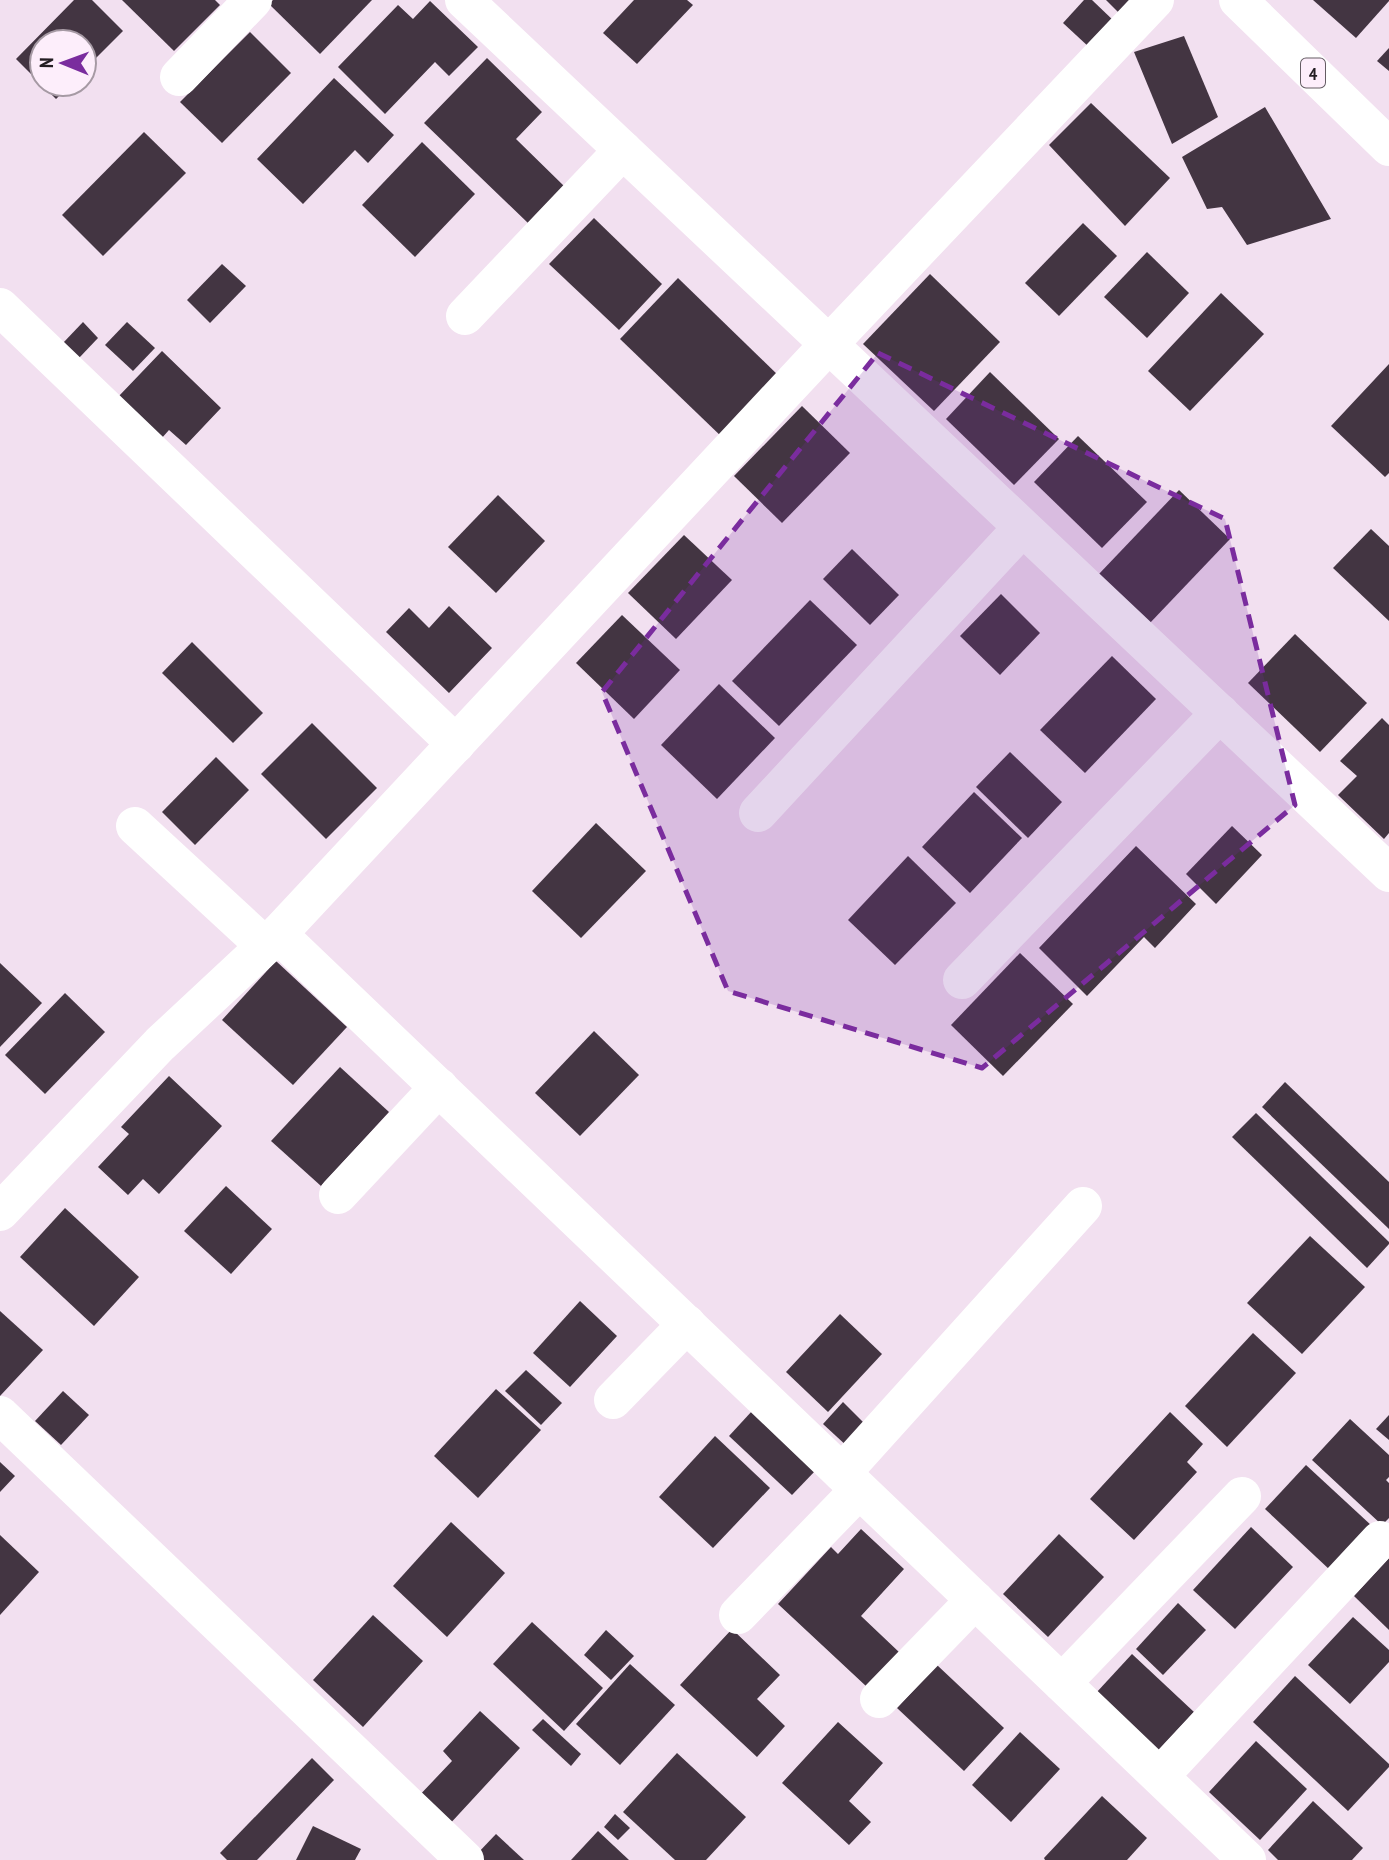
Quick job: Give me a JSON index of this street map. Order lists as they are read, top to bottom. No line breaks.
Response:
{"streets":{"street":["4"]},"north":"left"}
